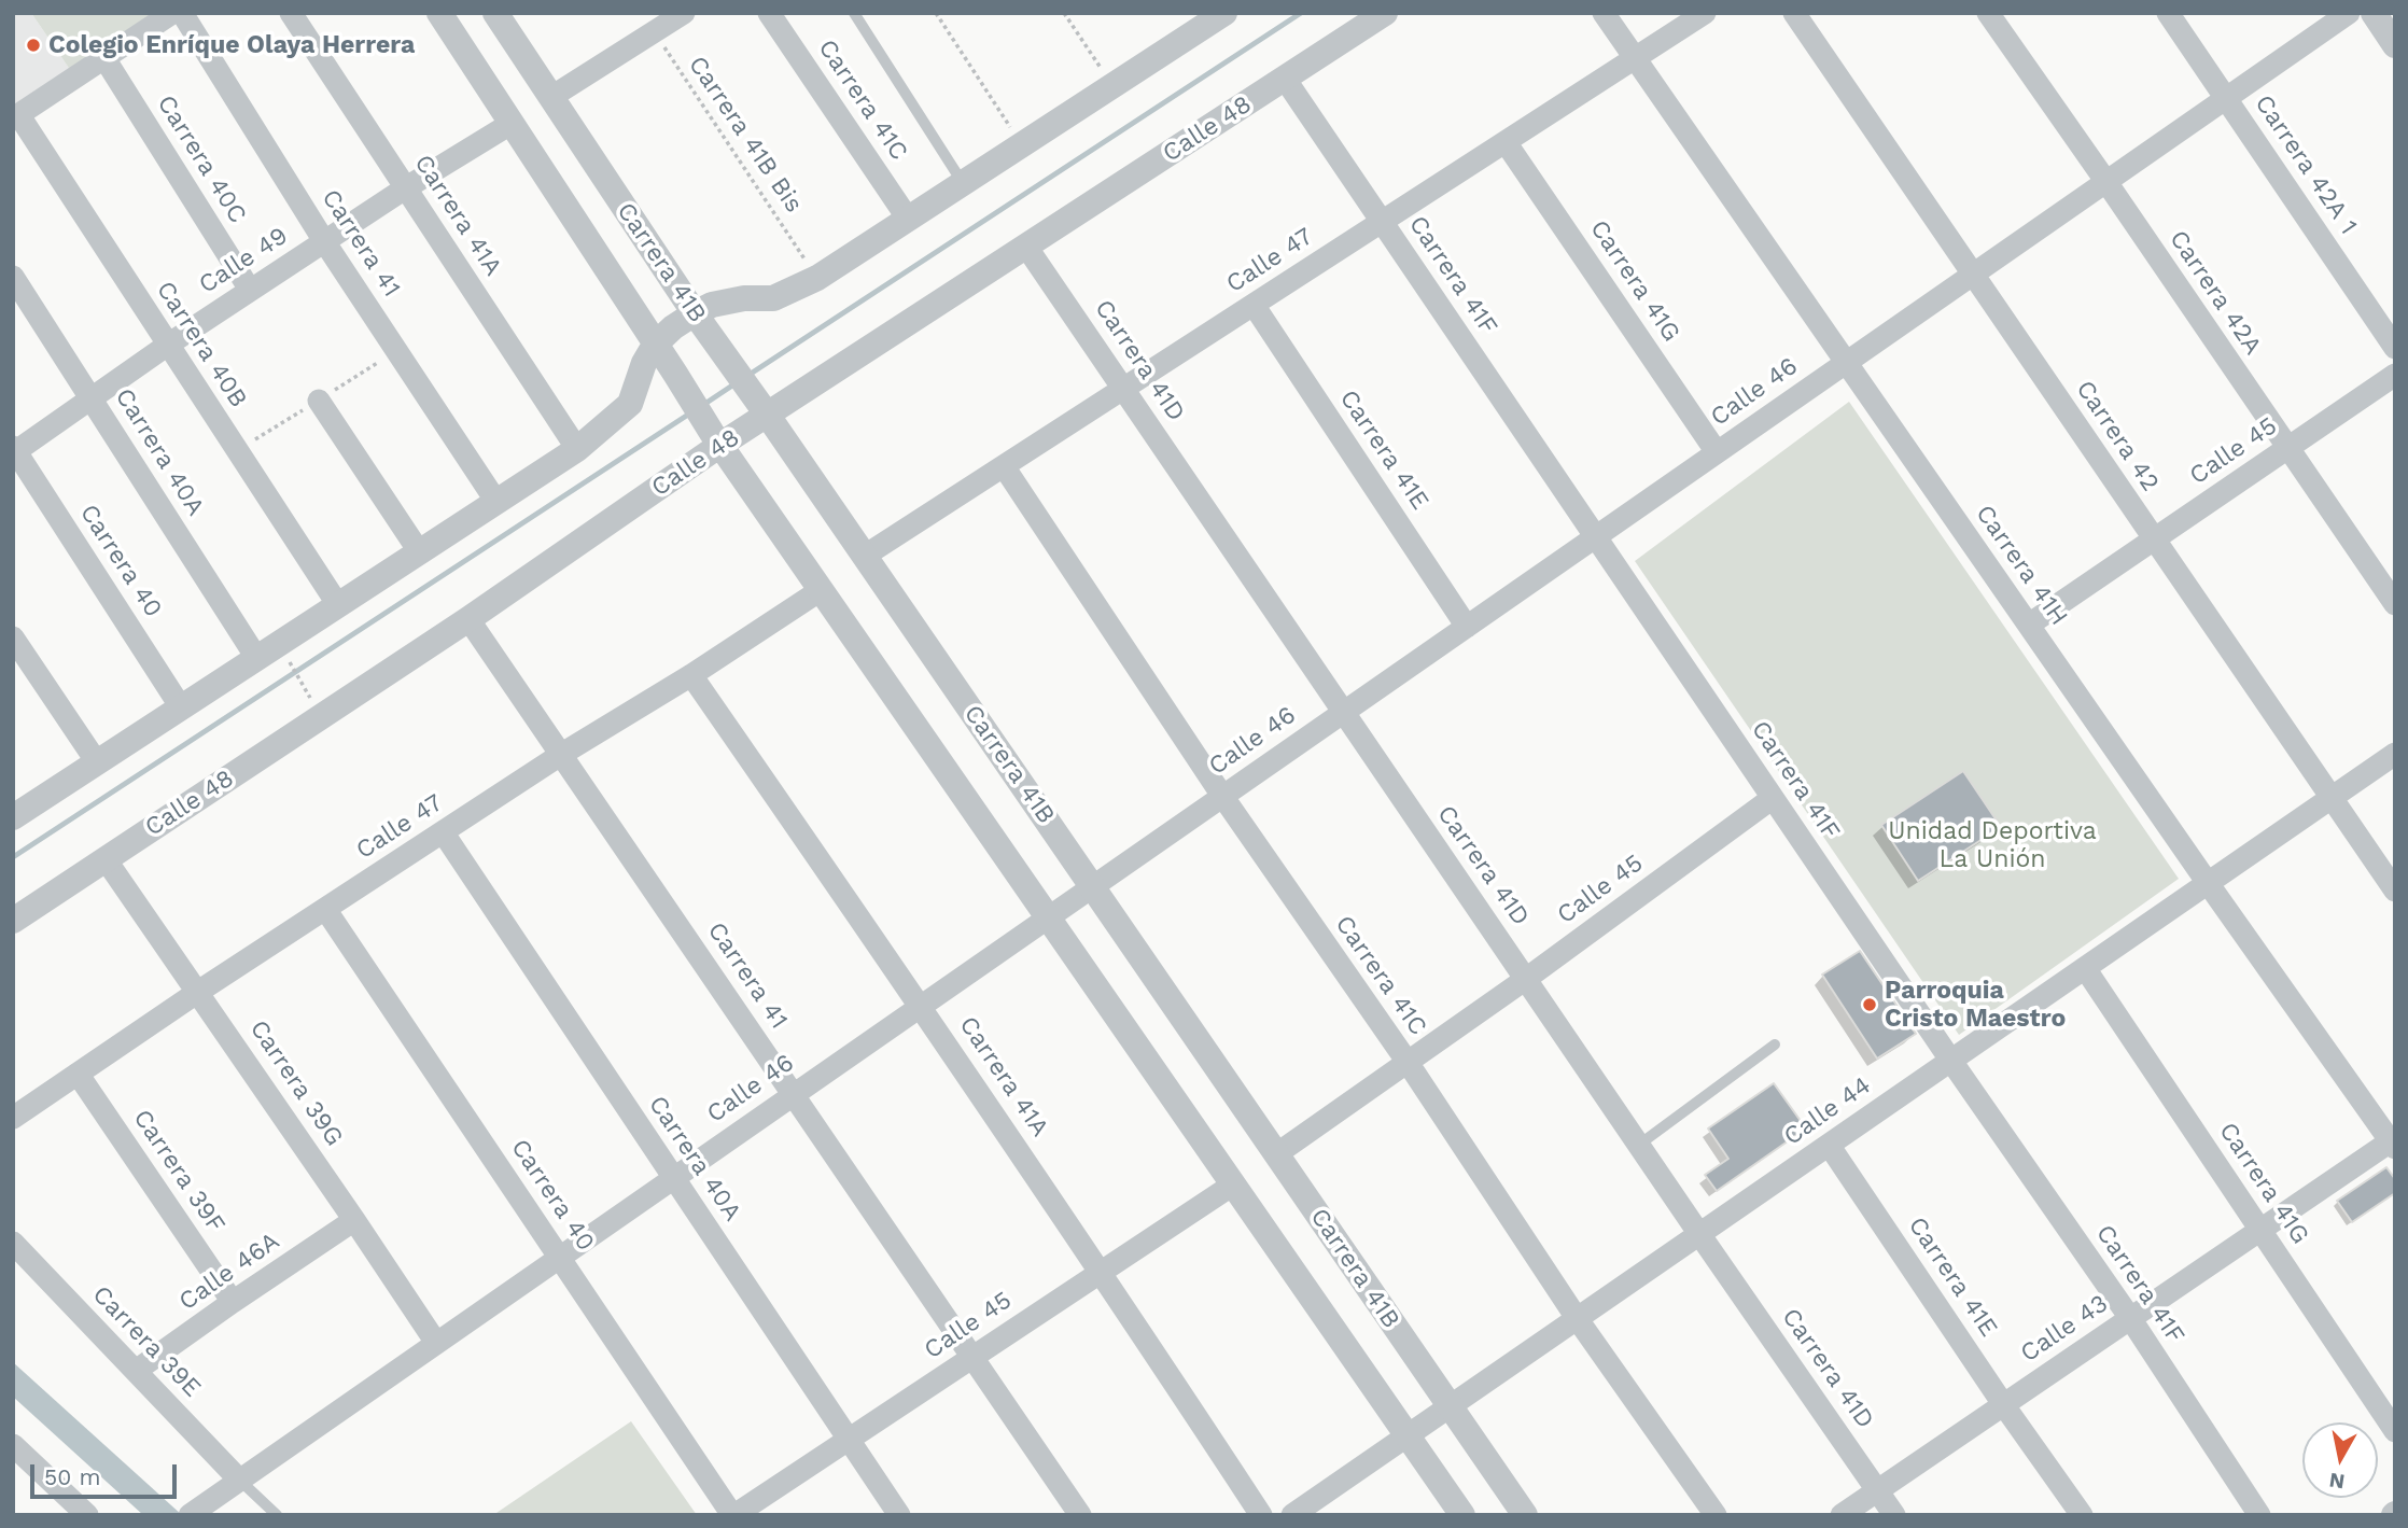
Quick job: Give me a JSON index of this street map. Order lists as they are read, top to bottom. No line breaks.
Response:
{"streets":{"street":["Carrera 41C","Calle 48","Carrera 40C","Carrera 42A 1","Carrera 41A","Carrera 41","Calle 49","Calle 47","Carrera 41B","Carrera 41F","Carrera 41G","Carrera 42A","Carrera 40B","Carrera 41D","Calle 46","Carrera 42","Carrera 41E","Calle 45","Carrera 40A","Carrera 40","Carrera 41H","Carrera 39G","Calle 44","Carrera 39F","Calle 46A","Calle 43","Carrera 39E"],"path":["Carrera 41B Bis"]},"crossings":[["Carrera 41C","Calle 47"],["Carrera 41C","Calle 46"],["Carrera 41C","Calle 45"],["Carrera 41C","Calle 44"],["Calle 48","Carrera 41"],["Calle 48","Carrera 41B"],["Calle 48","Carrera 41F"],["Calle 48","Carrera 41D"],["Calle 48","Carrera 39G"],["Carrera 40C","Calle 49"],["Carrera 42A 1","Calle 46"],["Carrera 41A","Calle 49"],["Carrera 41A","Calle 47"],["Carrera 41A","Calle 46"],["Carrera 41A","Calle 45"],["Carrera 41","Calle 49"],["Carrera 41","Calle 47"],["Carrera 41","Calle 46"],["Carrera 41","Calle 45"],["Calle 49","Carrera 41B"],["Calle 49","Carrera 40B"],["Calle 49","Carrera 40A"],["Calle 49","Carrera 40"],["Calle 47","Carrera 41B"],["Calle 47","Carrera 41F"],["Calle 47","Carrera 41G"],["Calle 47","Carrera 41D"],["Calle 47","Carrera 41E"],["Calle 47","Carrera 40A"],["Calle 47","Carrera 40"],["Calle 47","Carrera 41H"],["Calle 47","Carrera 39G"],["Calle 47","Carrera 39F"],["Carrera 41B","Calle 46"],["Carrera 41B","Calle 45"],["Carrera 41B","Calle 44"],["Carrera 41F","Calle 46"],["Carrera 41F","Calle 45"],["Carrera 41F","Calle 44"],["Carrera 41F","Calle 43"],["Carrera 41G","Calle 46"],["Carrera 41G","Calle 44"],["Carrera 41G","Calle 43"],["Carrera 42A","Calle 46"],["Carrera 42A","Calle 45"],["Carrera 41D","Calle 46"],["Carrera 41D","Calle 45"],["Carrera 41D","Calle 44"],["Carrera 41D","Calle 43"],["Calle 46","Carrera 42"],["Calle 46","Carrera 41E"],["Calle 46","Carrera 40A"],["Calle 46","Carrera 40"],["Calle 46","Carrera 41H"],["Calle 46","Carrera 39G"],["Calle 46","Carrera 39E"],["Carrera 42","Calle 45"],["Carrera 42","Calle 44"],["Carrera 41E","Calle 44"],["Carrera 41E","Calle 43"],["Calle 45","Carrera 40A"],["Calle 45","Carrera 40"],["Calle 45","Carrera 41H"],["Carrera 41H","Calle 44"],["Carrera 41H","Calle 43"],["Carrera 39G","Calle 46A"],["Carrera 39F","Calle 46A"],["Calle 46A","Carrera 39E"]],"parks":["Unidad Deportiva La Unión"],"places":["Colegio Enríque Olaya Herrera","Parroquia Cristo Maestro"],"scale_bar":"50 m","north":"bottom"}
